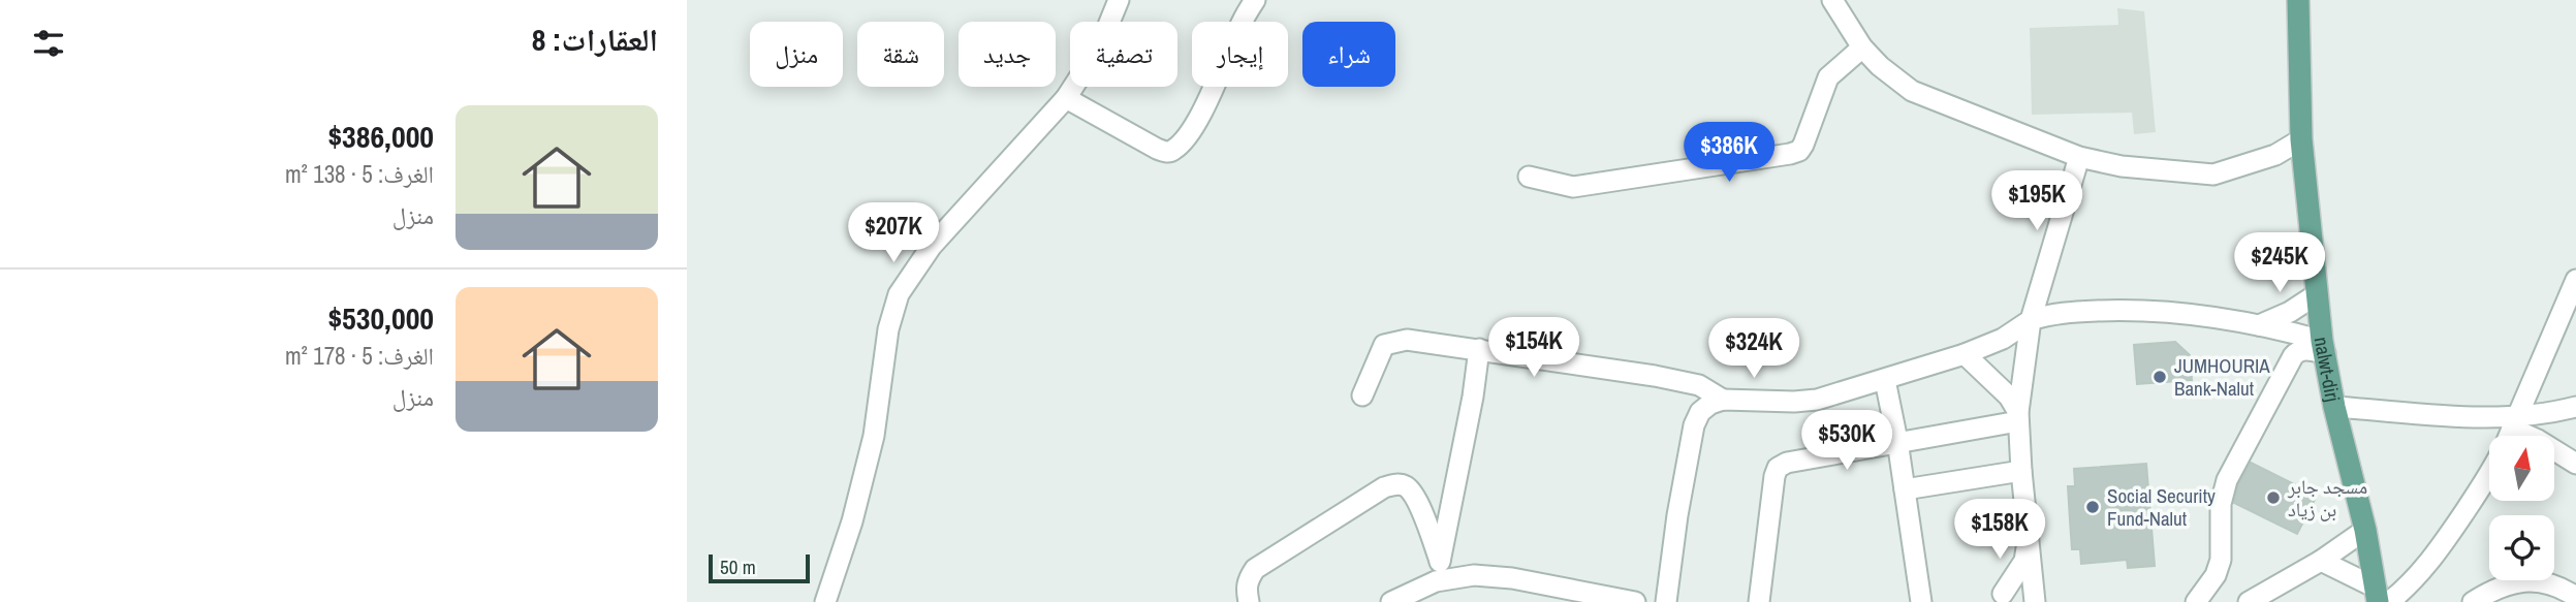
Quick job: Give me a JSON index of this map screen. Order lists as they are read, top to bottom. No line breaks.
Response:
{"streets":{"main road":["nalwt-dirj"]},"places":["JUMHOURIA Bank-Nalut","مسجد جابر بن زياد","Social Security Fund-Nalut"],"scale_bar":"50 m","north":"top","page":{"heading":"العقارات: 8","chip":["شراء","إيجار","تصفية","جديد","شقة","منزل"],"list":[{"name":"$386,000","note":"الغرف: 5 · 138 m² · منزل"},{"name":"$530,000","note":"الغرف: 5 · 178 m² · منزل"}],"price":["$386K","$195K","$207K","$245K","$154K","$324K","$530K","$158K"],"scale":"50 m"}}
